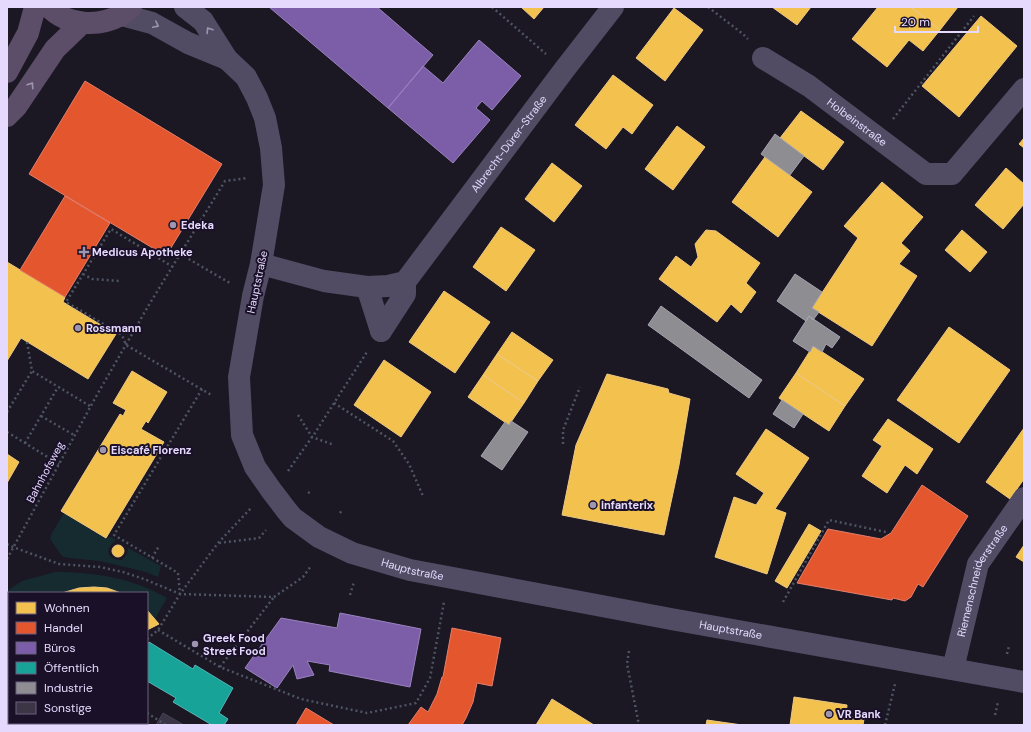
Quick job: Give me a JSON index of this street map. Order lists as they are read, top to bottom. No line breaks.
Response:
{"streets":{"street":["Holbeinstraße","Albrecht-Dürer-Straße","Hauptstraße","Riemenschneiderstraße"],"path":["Bahnhofsweg"]},"crossings":[["Hauptstraße","Riemenschneiderstraße"]],"places":{"other":["Edeka","Rossmann","Eiscafé Florenz","infanterix","Greek Food Street Food","VR Bank"],"health":["Medicus Apotheke"]},"legend":["Wohnen","Handel","Büros","Öffentlich","Industrie","Sonstige"],"scale_bar":"20 m"}
